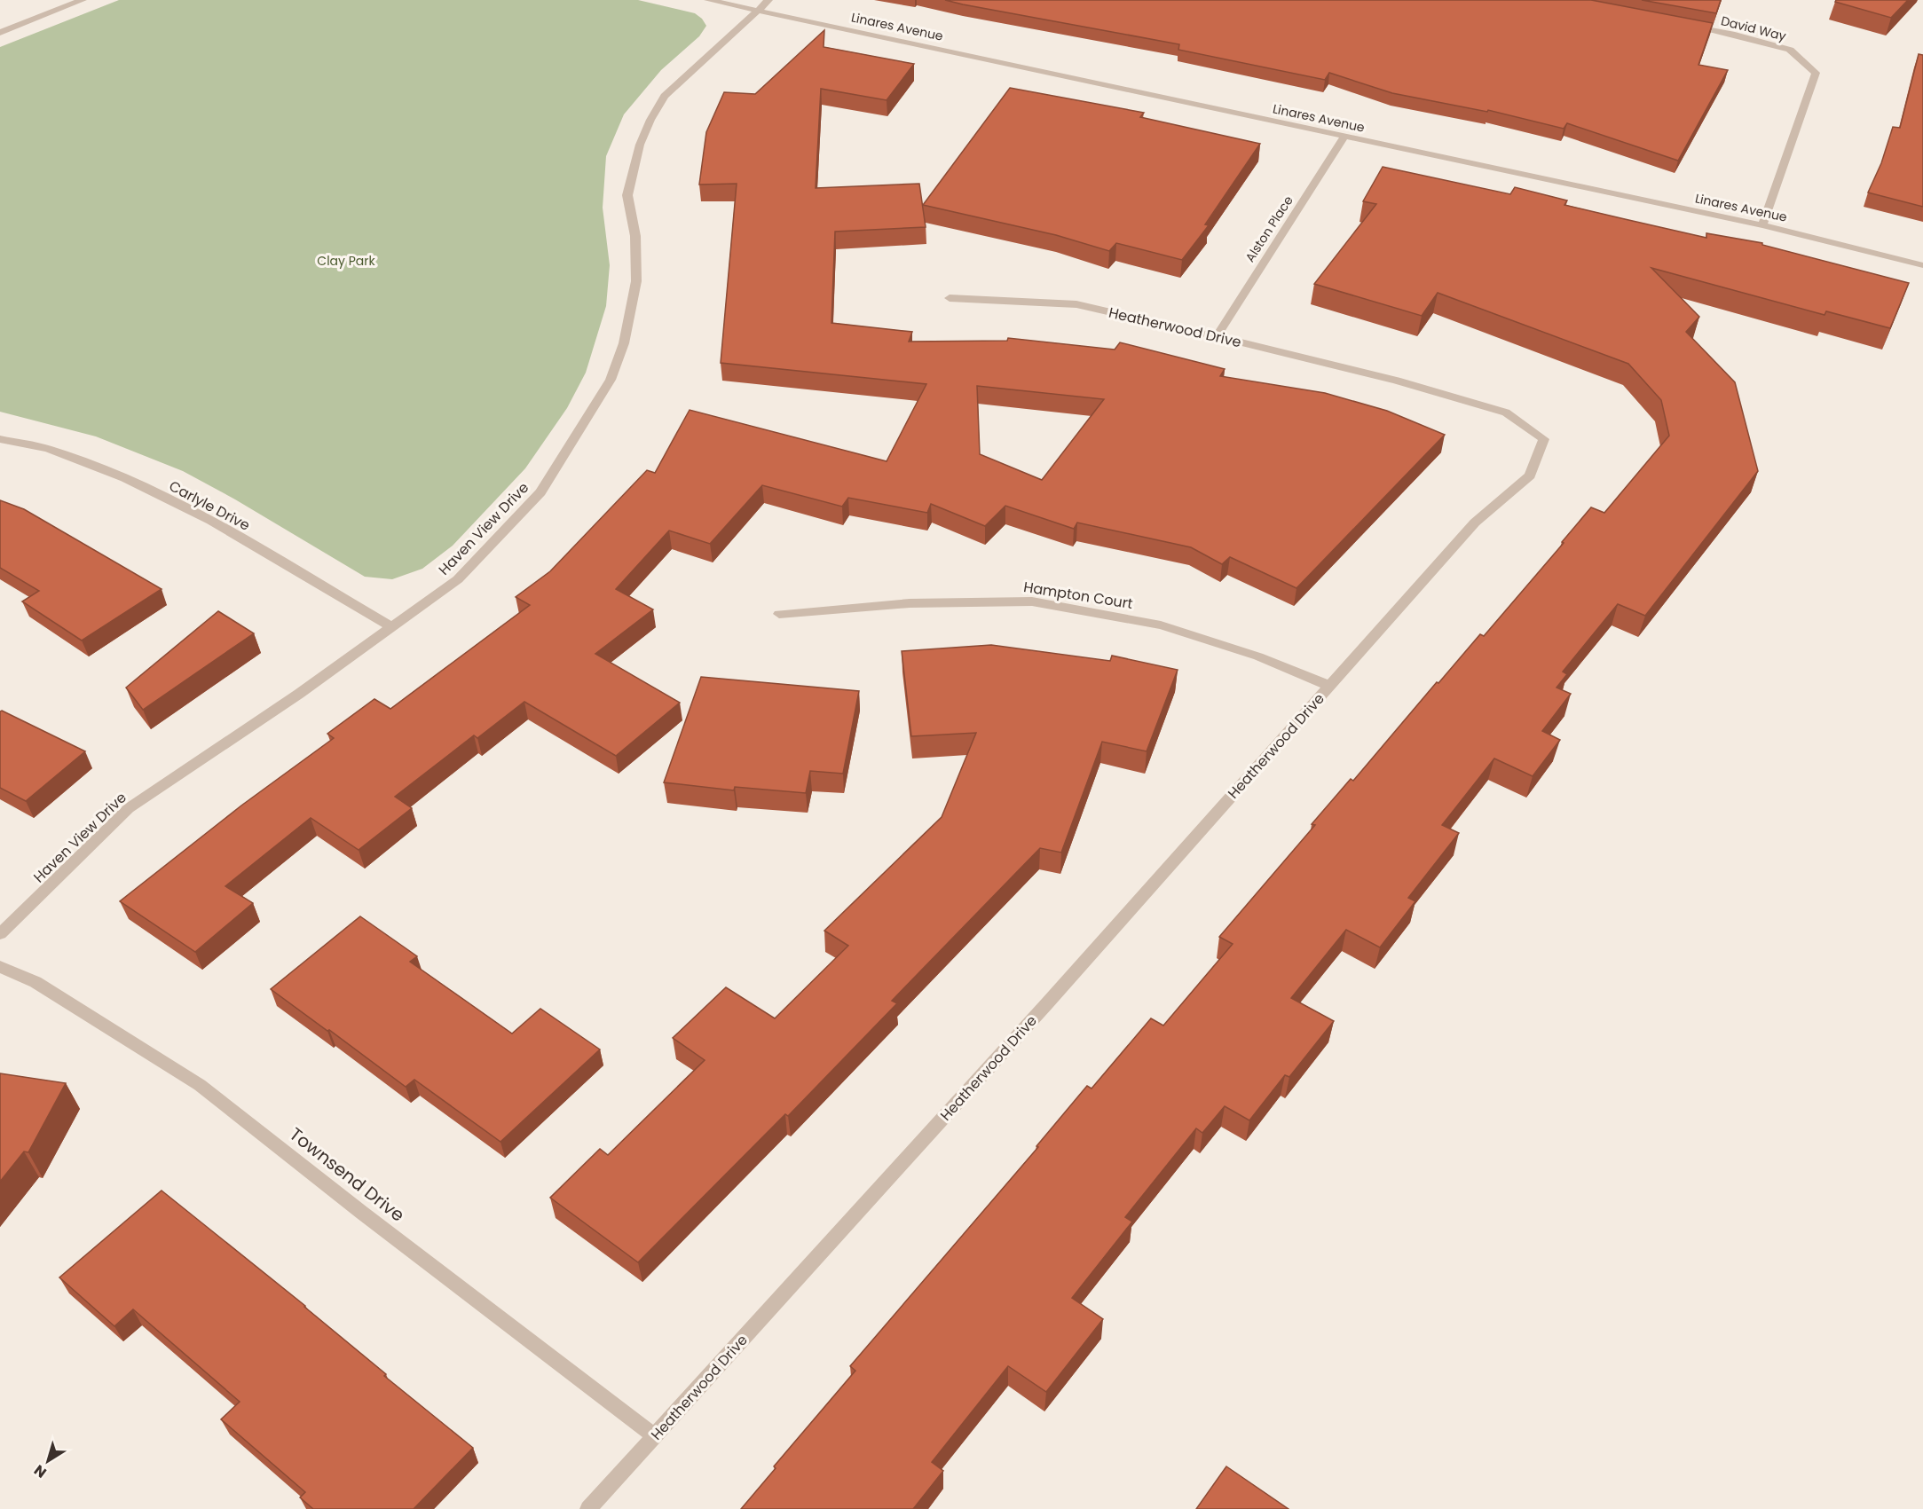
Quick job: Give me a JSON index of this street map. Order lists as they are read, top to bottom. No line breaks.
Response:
{"streets":{"street":["Linares Avenue","David Way","Alston Place","Heatherwood Drive","Carlyle Drive","Haven View Drive","Hampton Court","Townsend Drive"]},"crossings":[["Linares Avenue","David Way"],["Linares Avenue","Alston Place"],["Linares Avenue","Haven View Drive"],["Alston Place","Heatherwood Drive"],["Heatherwood Drive","Hampton Court"],["Heatherwood Drive","Townsend Drive"],["Carlyle Drive","Haven View Drive"]],"parks":["Clay Park"],"north":"bottom left"}
